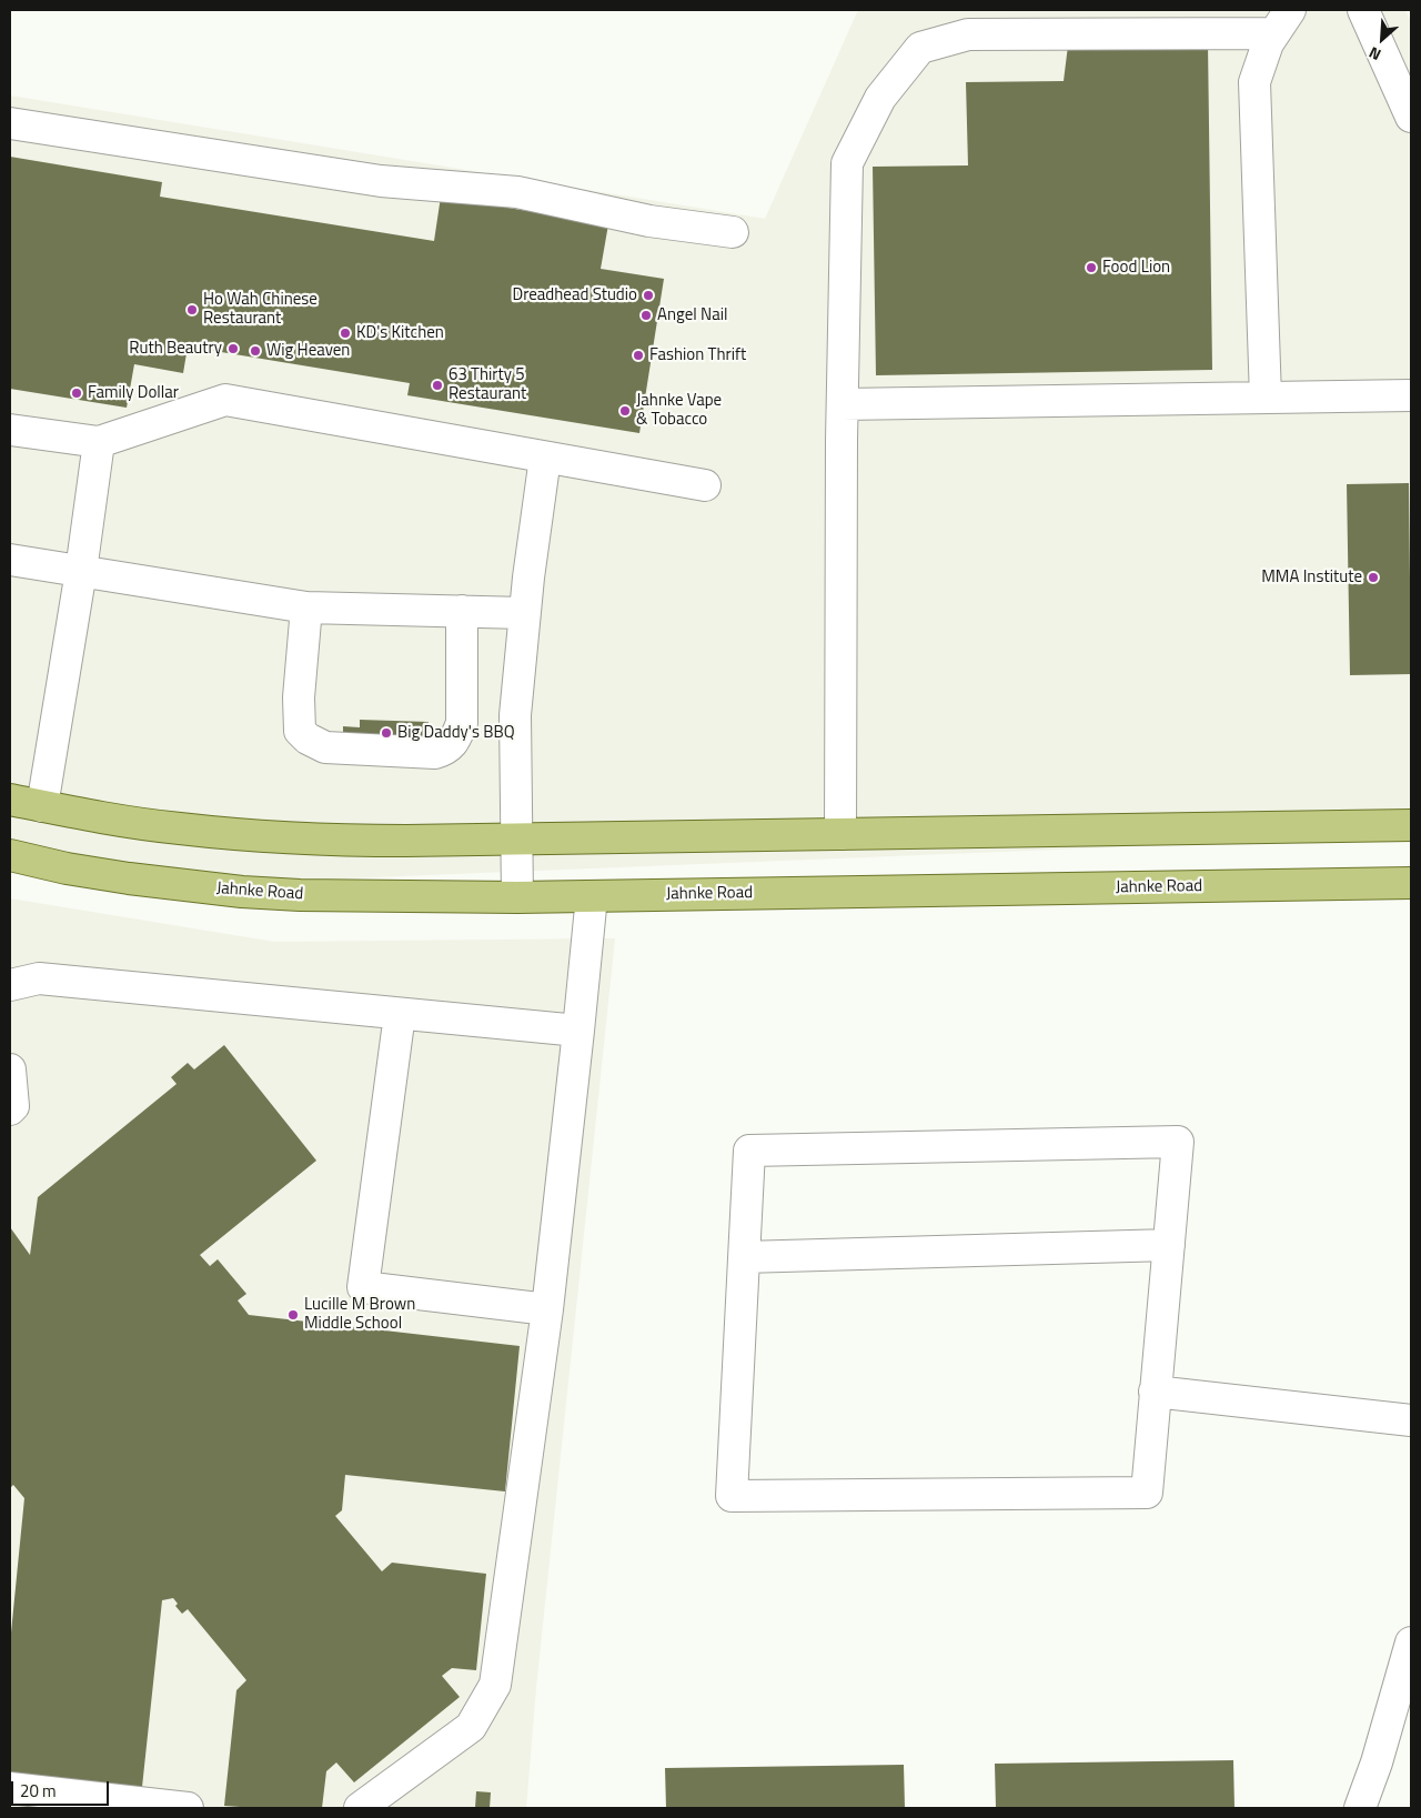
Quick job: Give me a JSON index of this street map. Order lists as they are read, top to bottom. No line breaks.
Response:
{"streets":{"main road":["Jahnke Road"]},"places":["Food Lion","Dreadhead Studio","Ho Wah Chinese Restaurant","Angel Nail","KD's Kitchen","Ruth Beautry","Wig Heaven","Fashion Thrift","63 Thirty 5 Restaurant","Family Dollar","Jahnke Vape & Tobacco","MMA Institute","Big Daddy's BBQ","Lucille M Brown Middle School"],"scale_bar":"20 m","north":"bottom left"}
